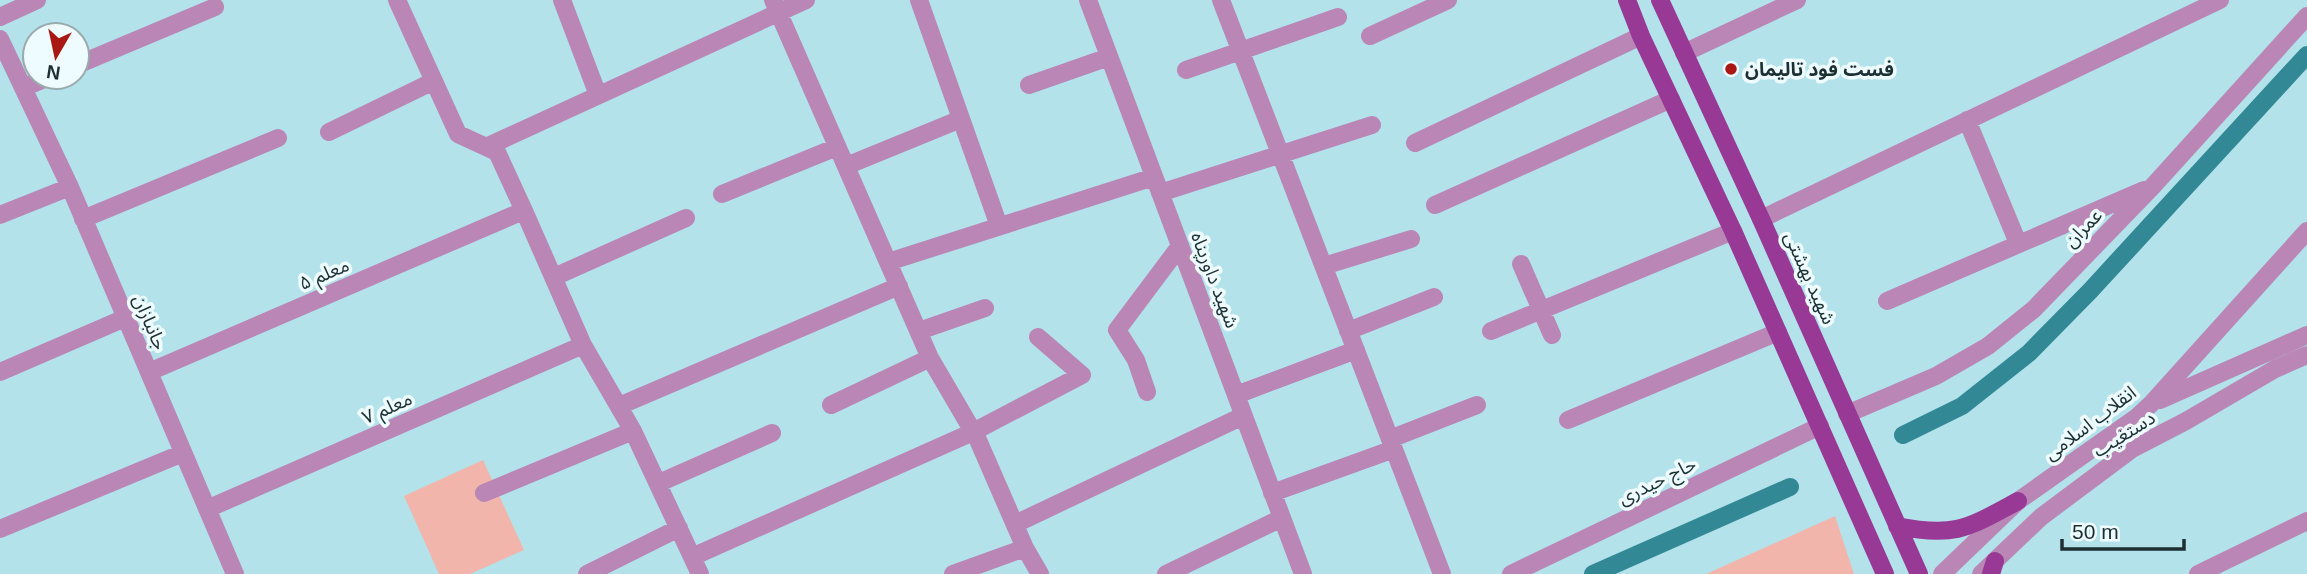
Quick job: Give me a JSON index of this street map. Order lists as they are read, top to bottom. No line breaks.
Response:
{"streets":{"main road":["شهید بهشتی"],"street":["عمران","معلم ۵","شهید داورپناه","جانبازان","معلم ۷","انقلاب اسلامی","دستغیب","حاج حیدری"]},"crossings":[["عمران","شهید بهشتی"],["معلم ۵","جانبازان"],["جانبازان","معلم ۷"],["انقلاب اسلامی","دستغیب"]],"places":["فست فود تالیمان"],"scale_bar":"50 m","north":"bottom"}
